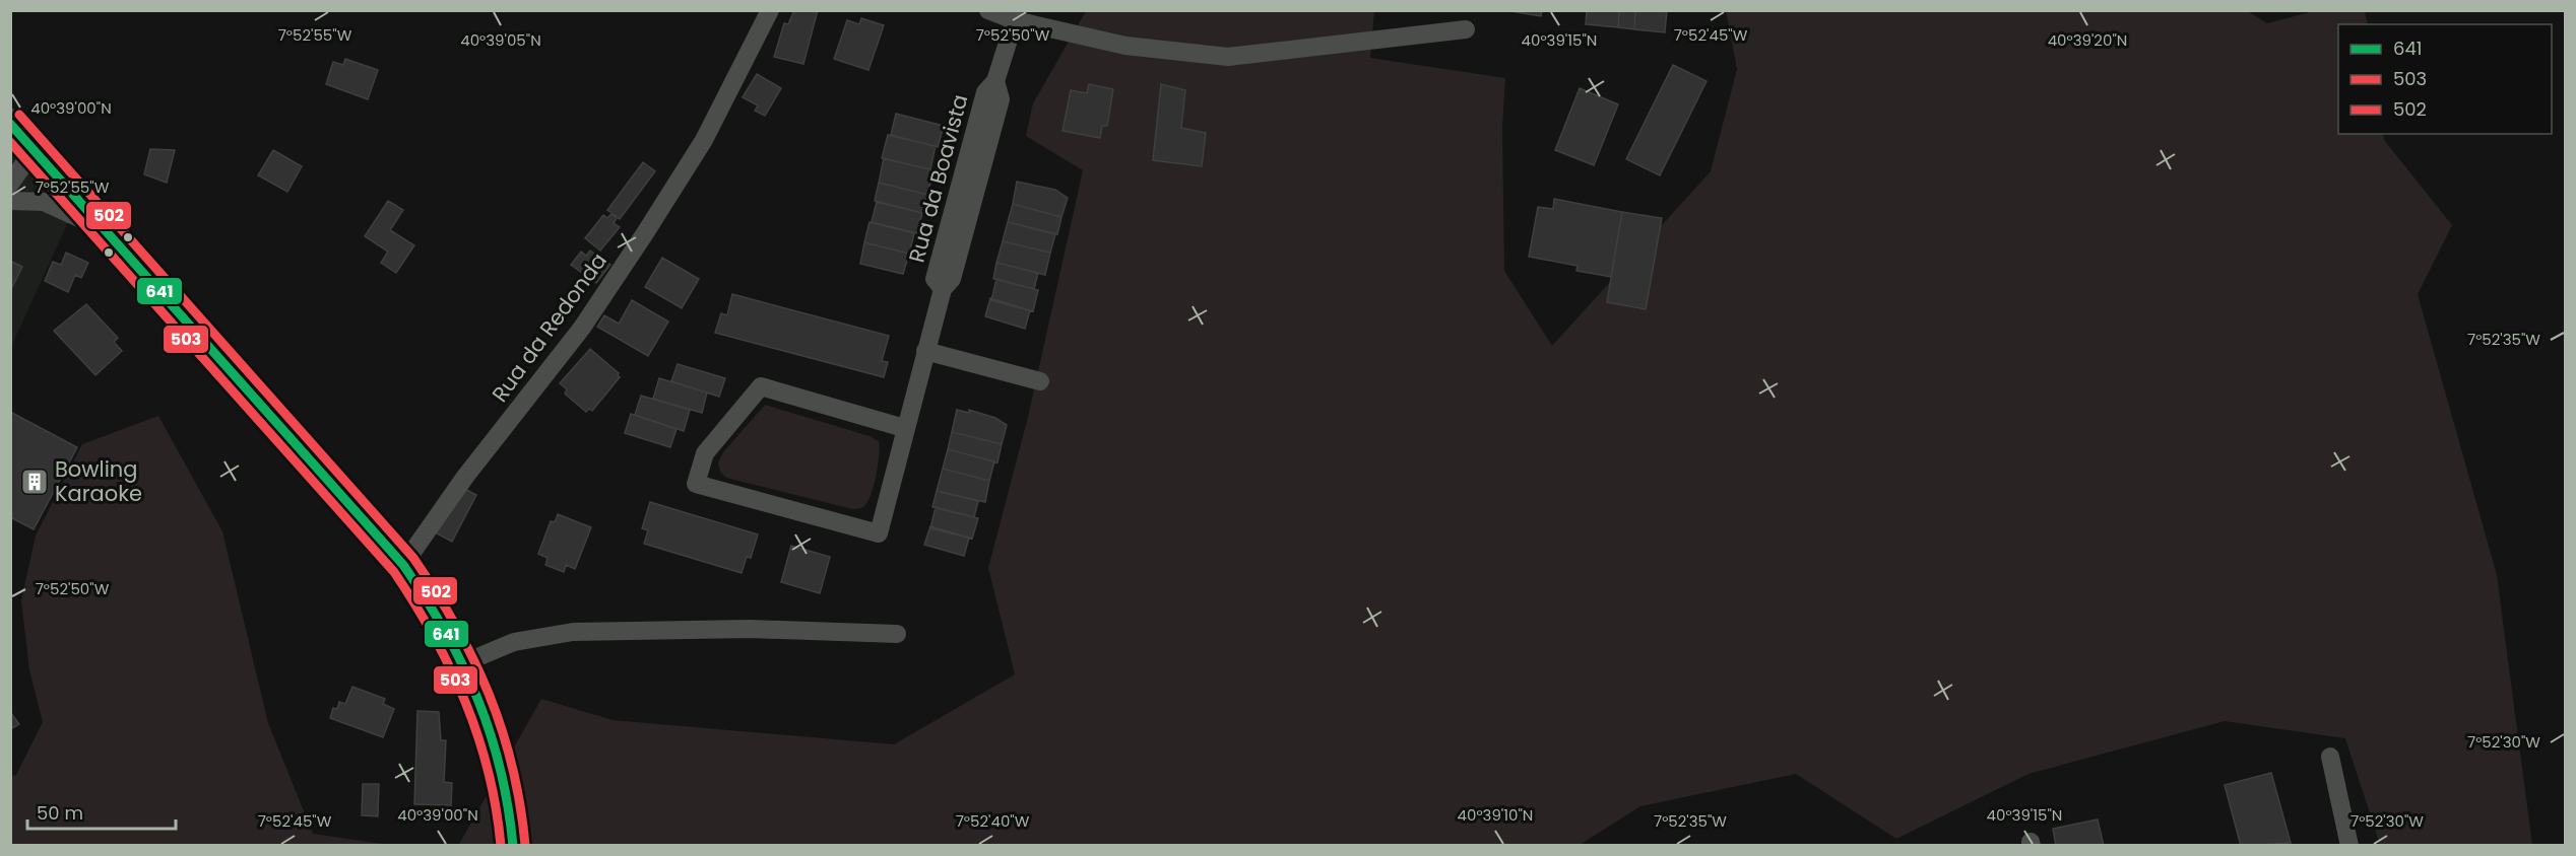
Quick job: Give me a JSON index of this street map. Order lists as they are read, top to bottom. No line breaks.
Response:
{"streets":{"street":["Rua da Boavista","Rua da Redonda"]},"places":{"building":["Bowling Karaoke"]},"lines":["transit line 502","transit line 641","transit line 503"],"legend":["641","503","502"],"scale_bar":"50 m","coordinates":["7°52'55\"W","7°52'50\"W","7°52'45\"W","40°39'05\"N","40°39'15\"N","40°39'20\"N","40°39'00\"N","7°52'35\"W","7°52'30\"W","40°39'10\"N","7°52'40\"W"]}
